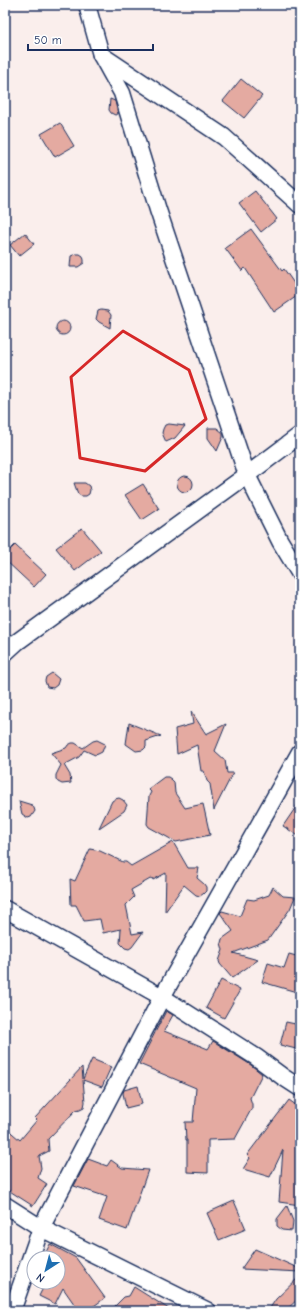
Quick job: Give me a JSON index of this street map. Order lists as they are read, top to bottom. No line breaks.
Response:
{"scale_bar":"50 m","north":"bottom left"}
